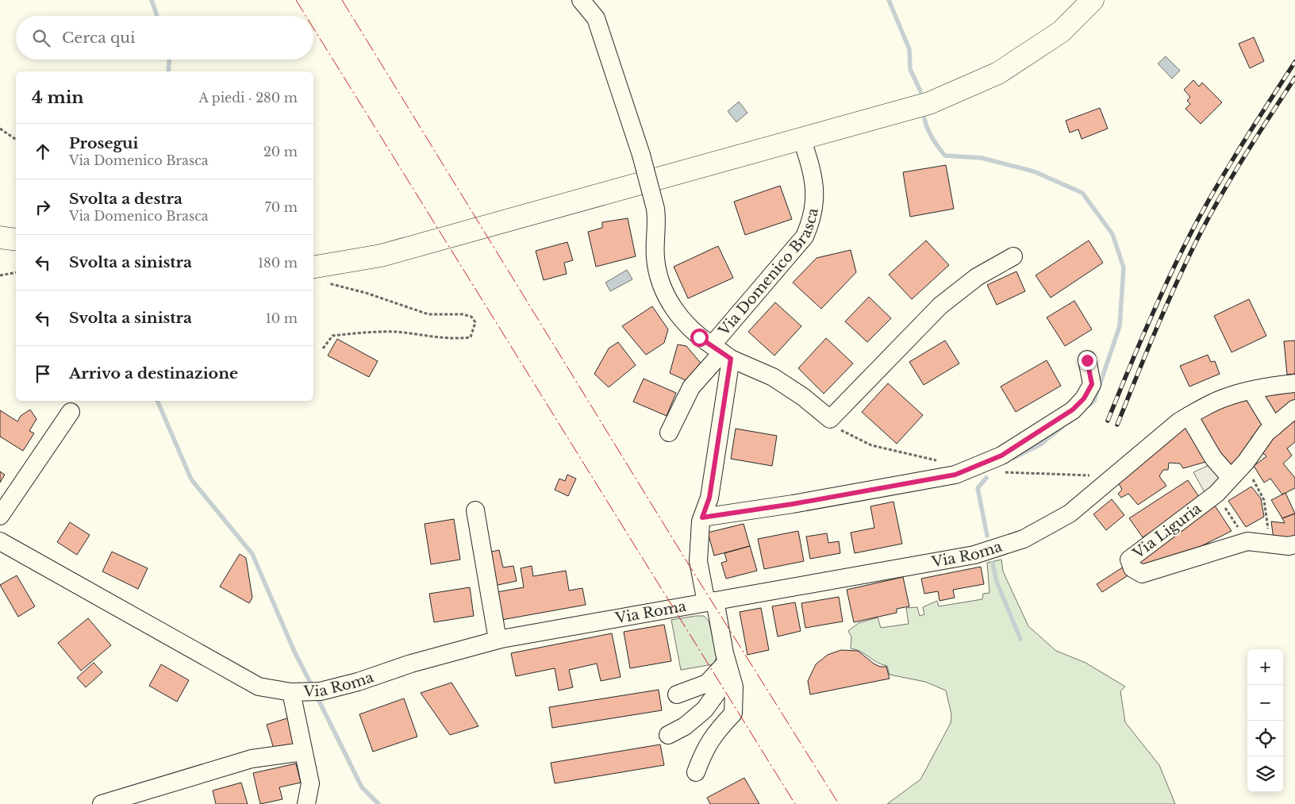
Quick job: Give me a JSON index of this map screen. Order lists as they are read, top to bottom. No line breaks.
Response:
{"streets":{"street":["Via Domenico Brasca","Via Liguria","Via Roma"]},"crossings":[["Via Domenico Brasca","Via Roma"]],"page":{"search":"Cerca qui","heading":["4 min","A piedi · 280 m"],"list":[["Prosegui","Via Domenico Brasca","20 m"],["Svolta a destra","Via Domenico Brasca","70 m"],["Svolta a sinistra","180 m"],["Svolta a sinistra","10 m"],"Arrivo a destinazione"],"map_buttons":["+","−"]}}
